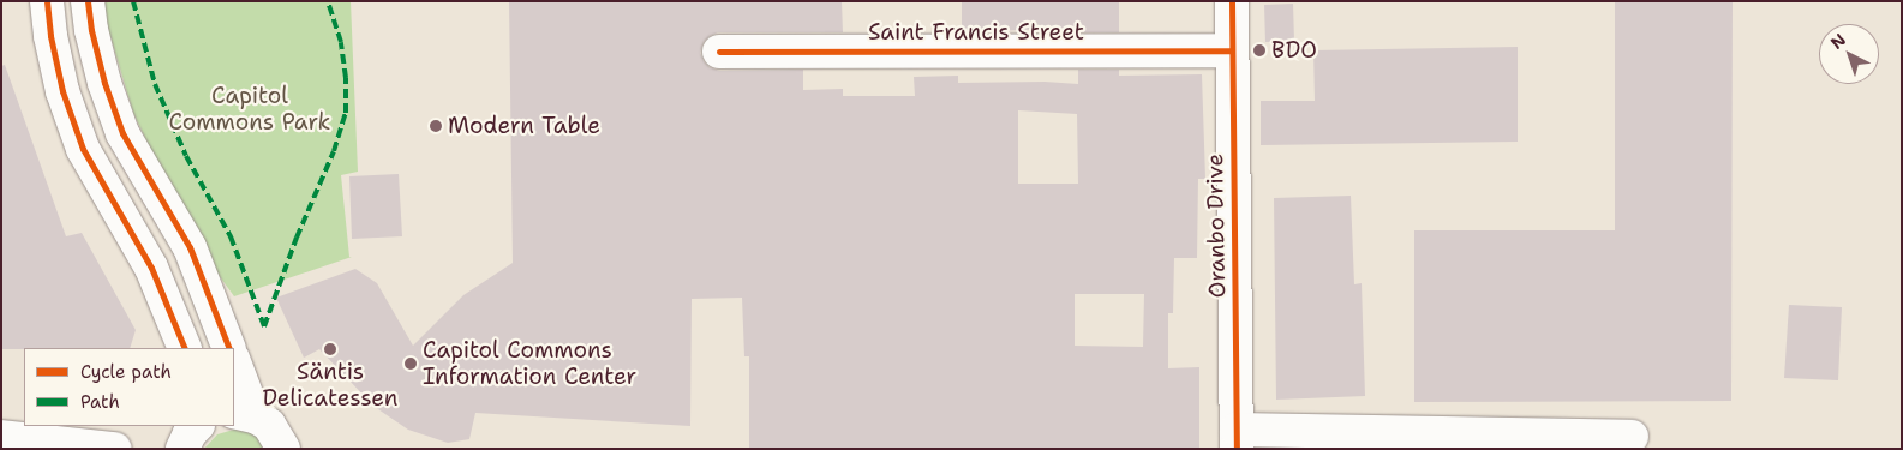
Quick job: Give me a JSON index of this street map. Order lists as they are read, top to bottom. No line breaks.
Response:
{"streets":{"street":["Saint Francis Street","Oranbo Drive"]},"crossings":[["Saint Francis Street","Oranbo Drive"]],"parks":["Capitol Commons Park"],"places":["BDO","Modern Table","Säntis Delicatessen","Capitol Commons Information Center"],"legend":["Cycle path","Path"],"north":"top left"}
